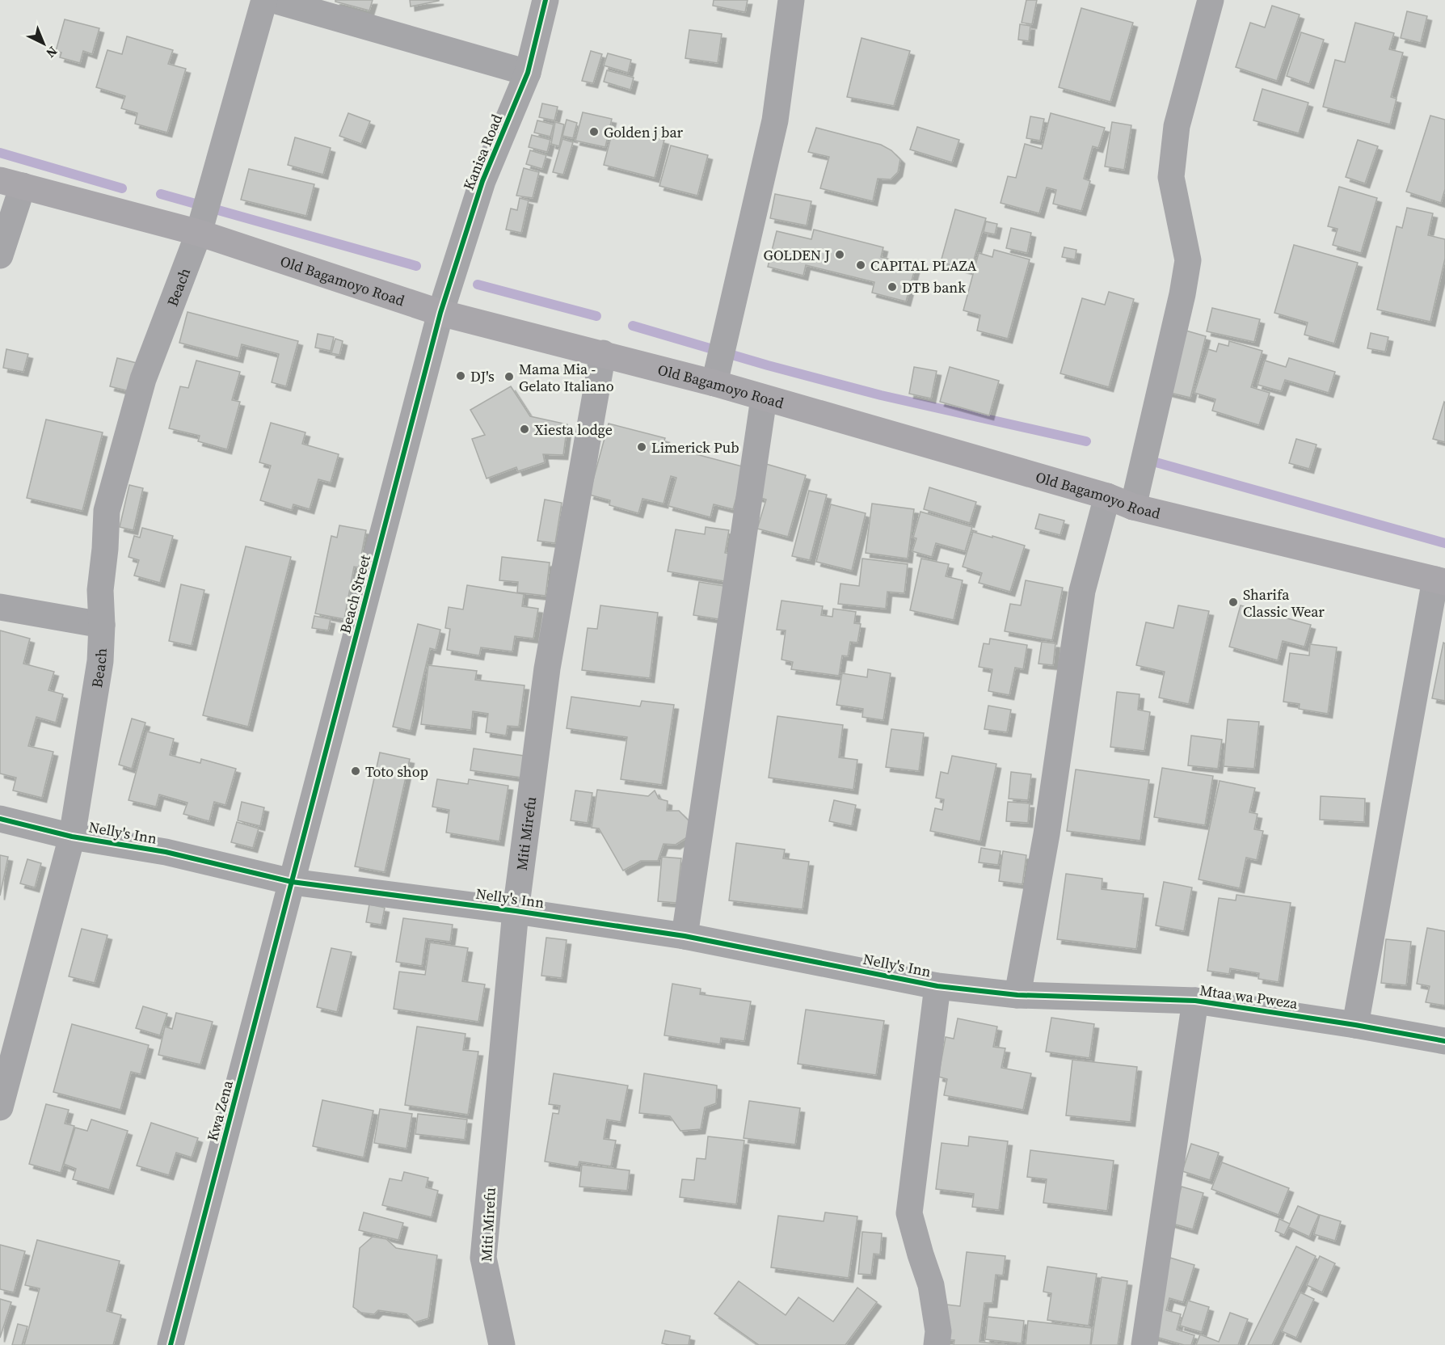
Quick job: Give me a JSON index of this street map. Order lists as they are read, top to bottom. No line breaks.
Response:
{"streets":{"main road":["Old Bagamoyo Road"],"street":["Kanisa Road","Beach","Beach Street","Nelly's Inn","Miti Mirefu","Mtaa wa Pweza","Kwa Zena"]},"crossings":[["Kanisa Road","Old Bagamoyo Road"],["Kanisa Road","Beach Street"],["Old Bagamoyo Road","Beach"],["Old Bagamoyo Road","Beach Street"],["Old Bagamoyo Road","Miti Mirefu"],["Beach","Nelly's Inn"],["Beach Street","Nelly's Inn"],["Beach Street","Kwa Zena"],["Nelly's Inn","Miti Mirefu"],["Nelly's Inn","Mtaa wa Pweza"],["Nelly's Inn","Kwa Zena"]],"places":["Golden j bar","GOLDEN J","CAPITAL PLAZA","DTB bank","DJ's","Mama Mia - Gelato Italiano","Xiesta lodge","Limerick Pub","Sharifa Classic Wear","Toto shop"],"north":"bottom right"}
